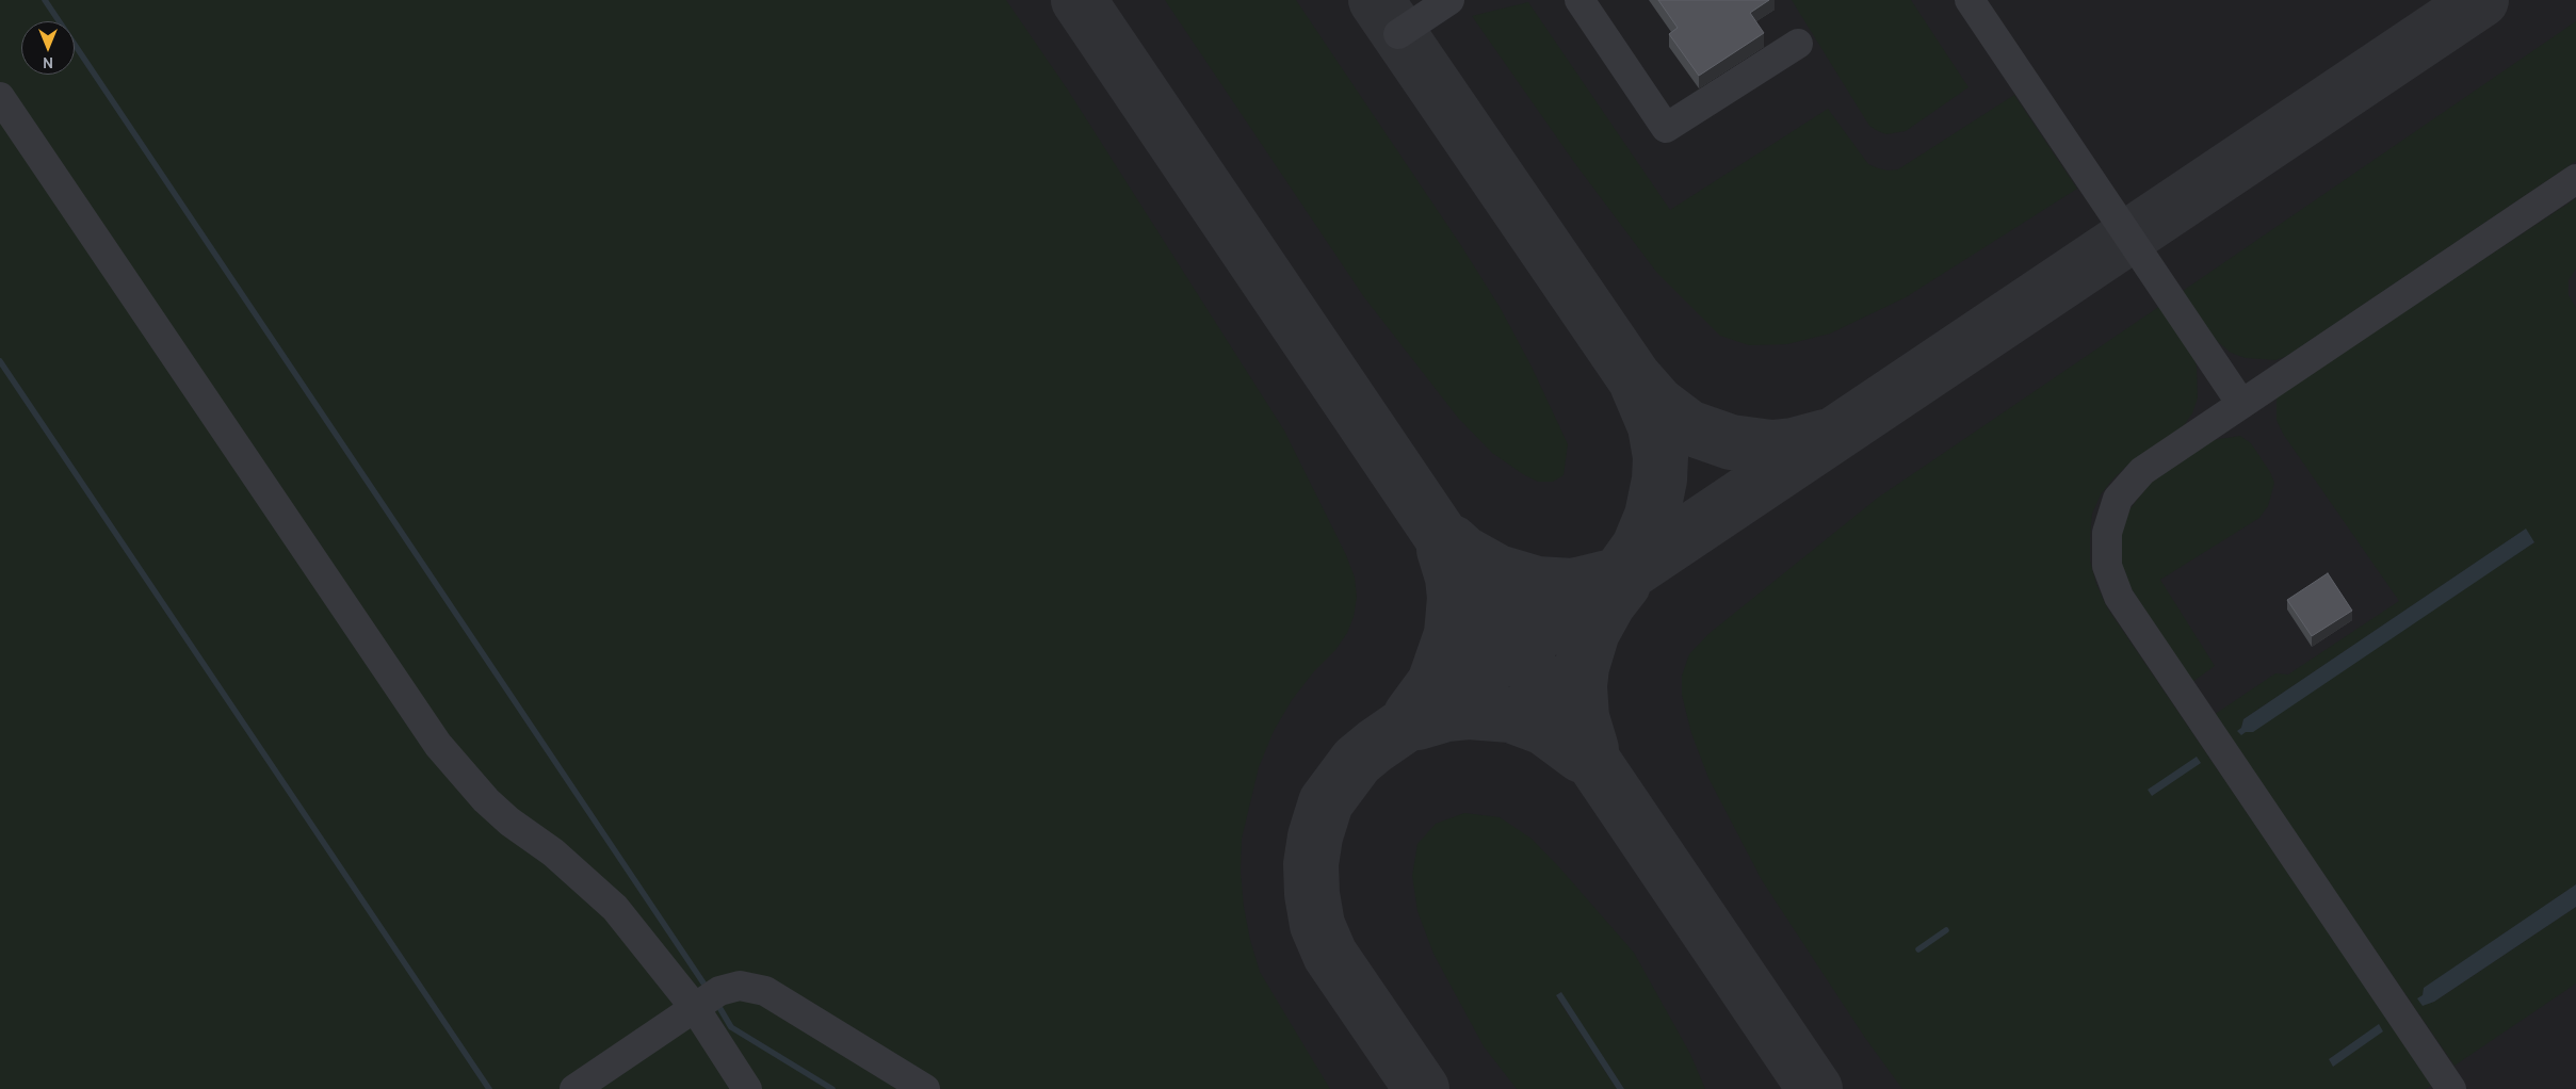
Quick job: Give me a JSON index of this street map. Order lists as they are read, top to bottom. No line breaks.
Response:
{"north":"bottom"}
